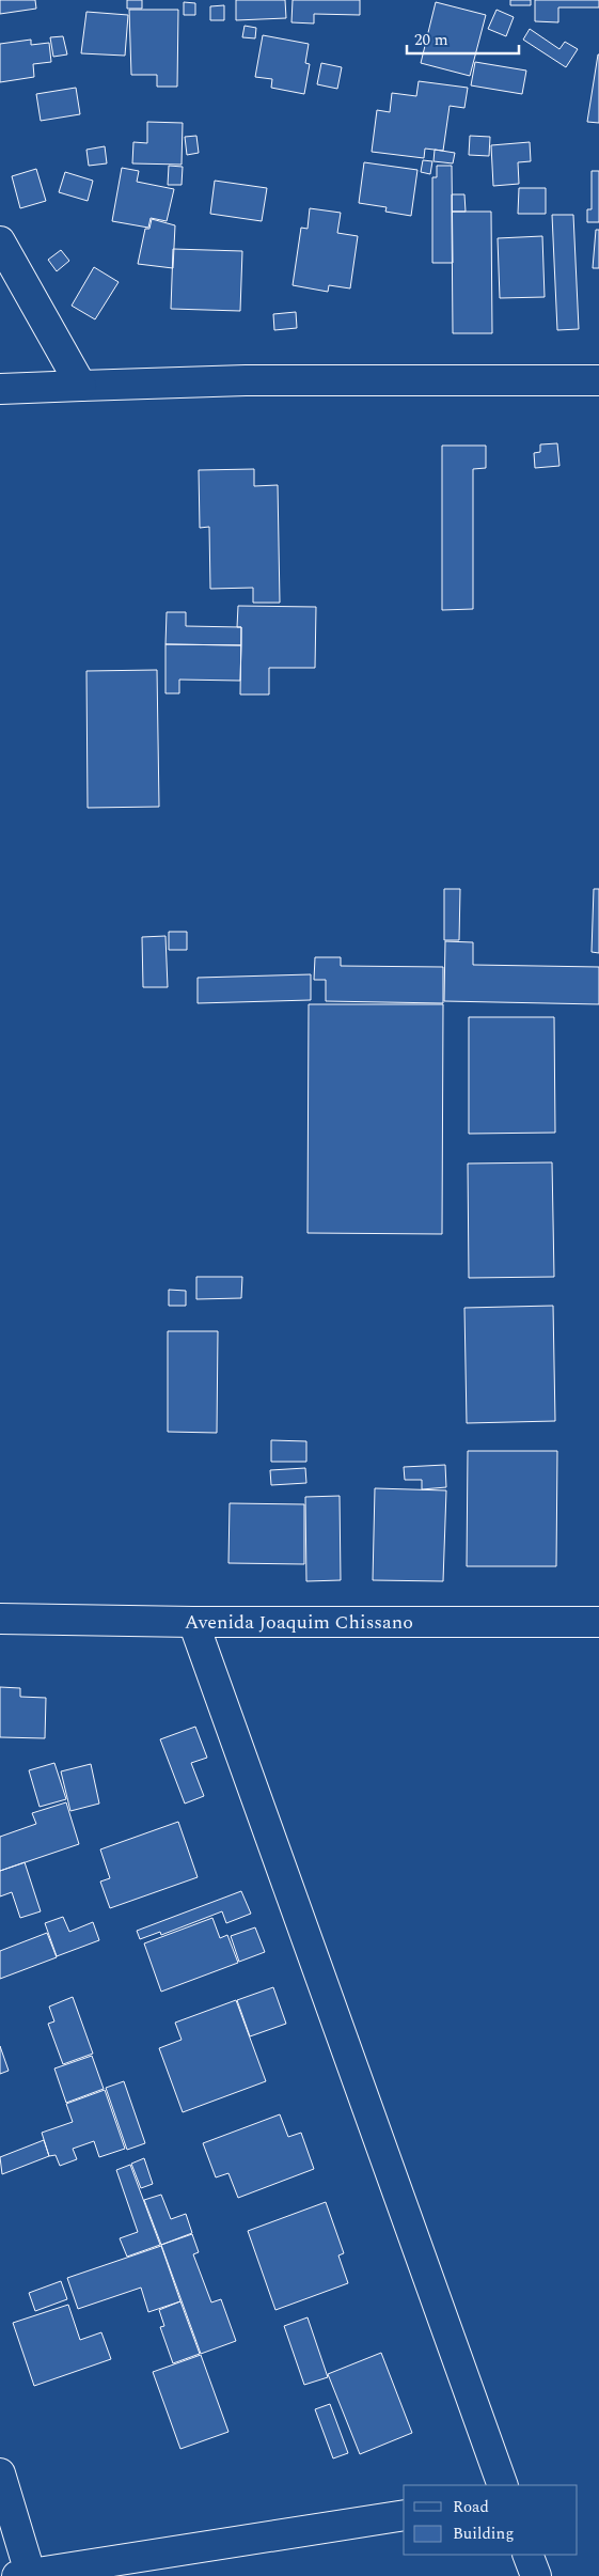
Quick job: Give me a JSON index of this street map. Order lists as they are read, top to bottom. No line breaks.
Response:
{"streets":{"street":["Avenida Joaquim Chissano"]},"legend":["Road","Building"],"scale_bar":"20 m"}
